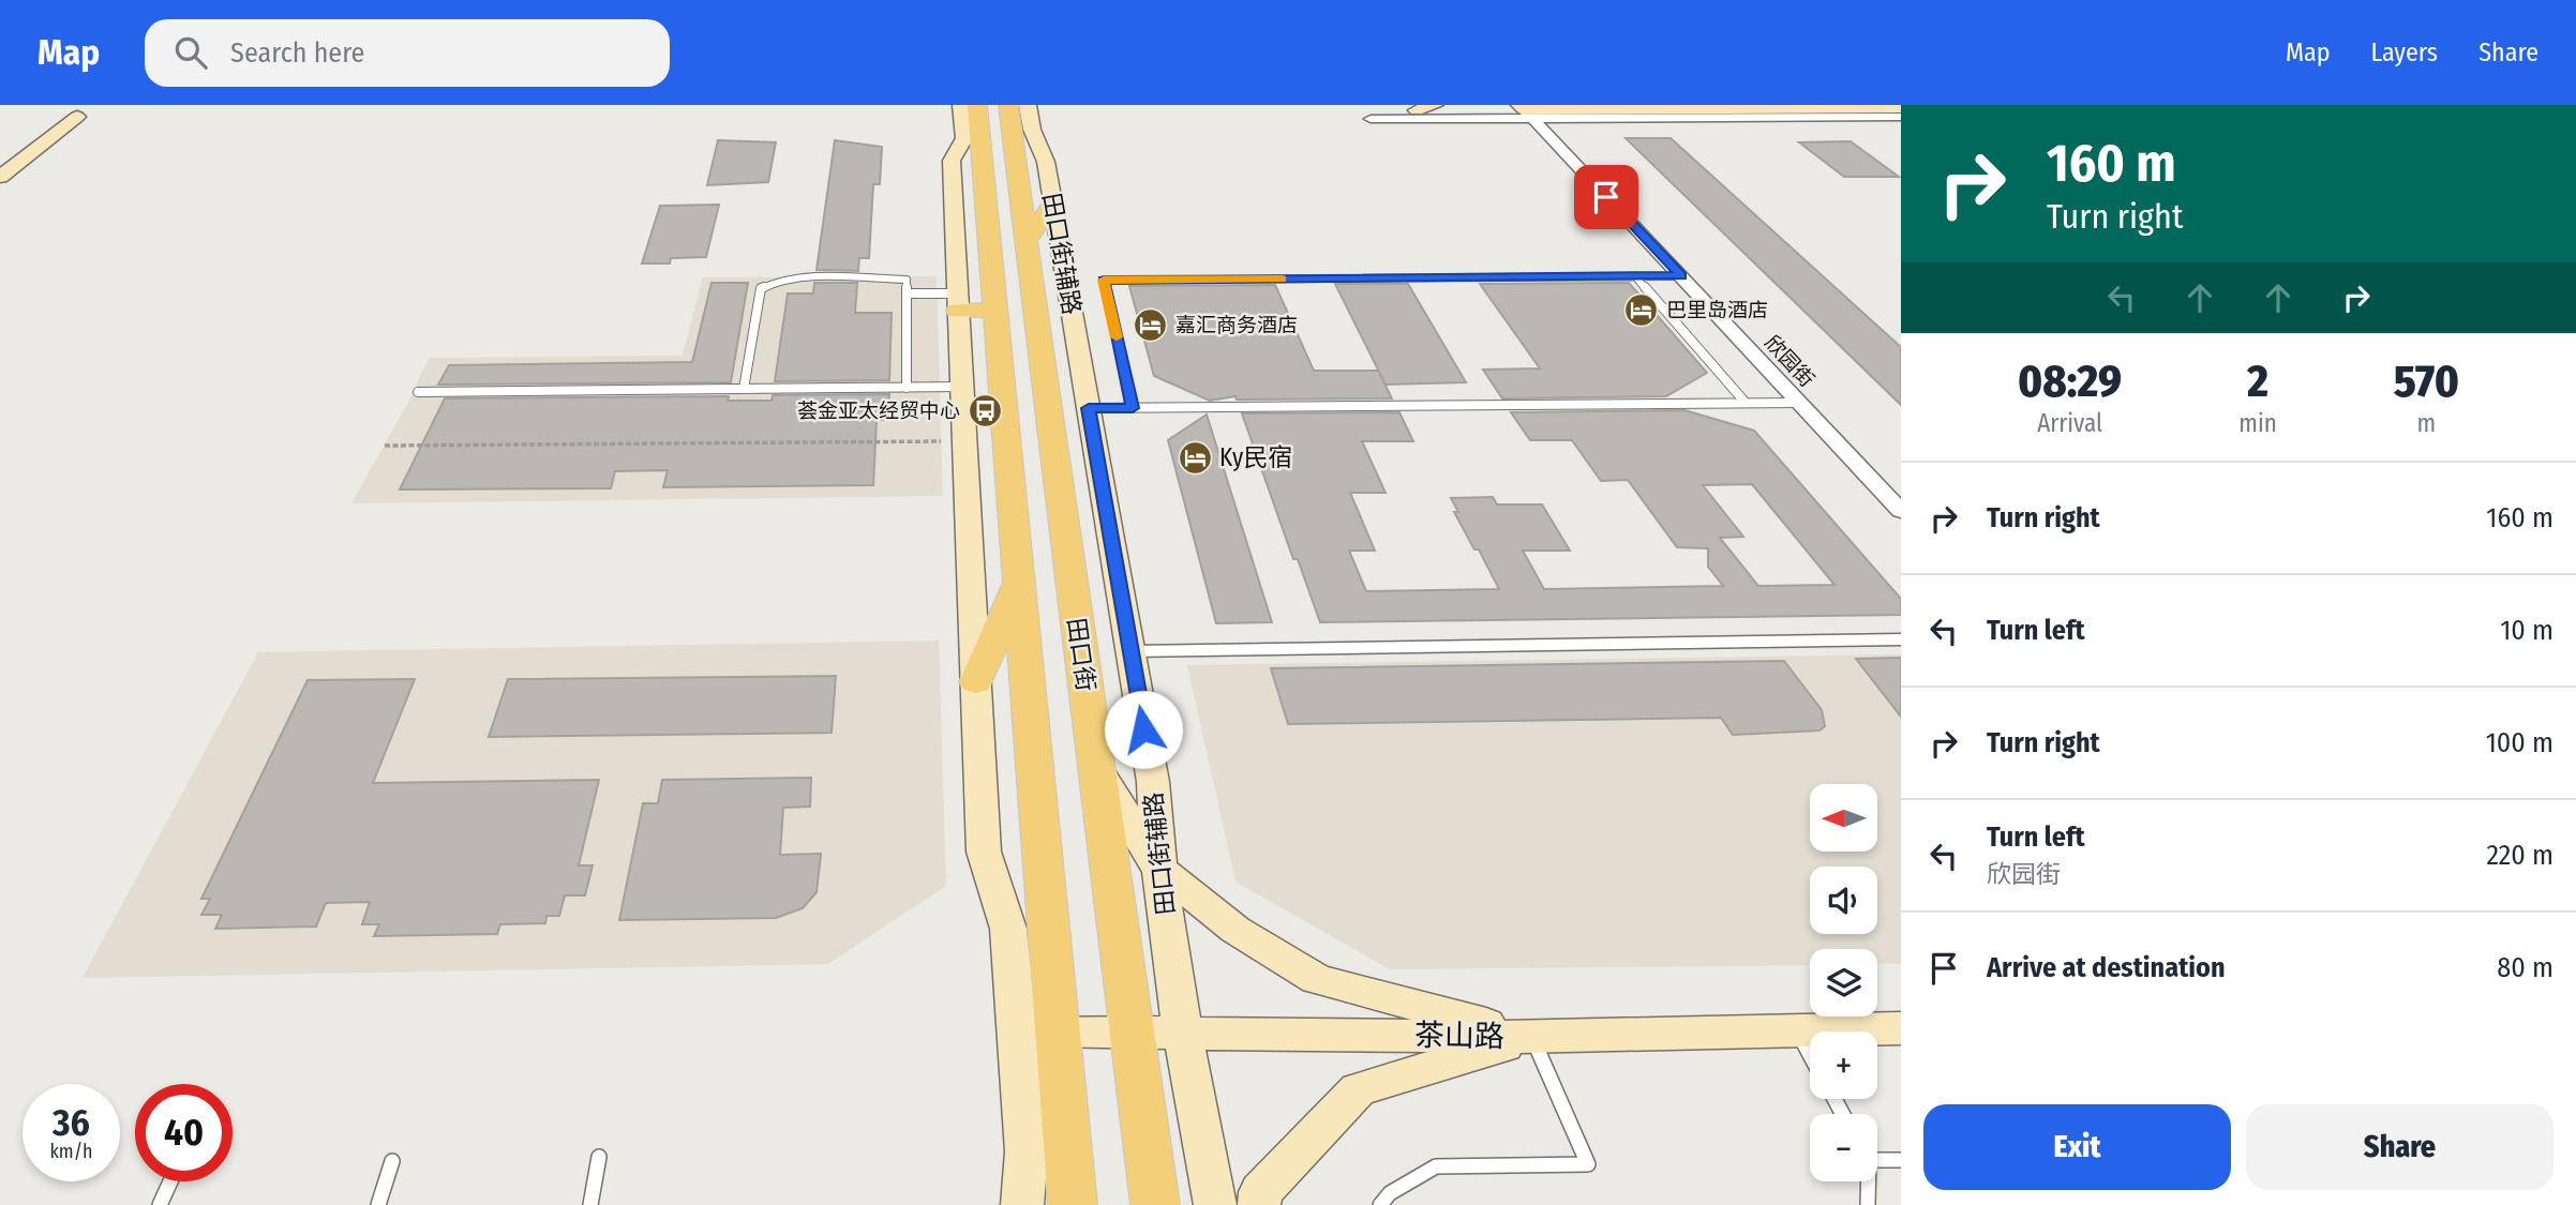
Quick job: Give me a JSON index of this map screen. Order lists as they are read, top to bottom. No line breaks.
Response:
{"streets":{"main road":["田口街"],"street":["田口街辅路","欣园街","茶山路"]},"crossings":[["田口街辅路","茶山路"],["田口街","茶山路"]],"places":{"hotel":["巴里岛酒店","嘉汇商务酒店","Ky民宿"],"bus stop":["荟金亚太经贸中心"]},"north":"left","page":{"header":"Map","search":"Search here","nav":["Map","Layers","Share"],"turn":["160 m","Turn right"],"eta":["08:29","Arrival","2","min","570","m"],"list":[{"name":"Turn right","value":"160 m"},{"name":"Turn left","value":"10 m"},{"name":"Turn right","value":"100 m"},{"name":"Turn left","note":"欣园街","value":"220 m"},{"name":"Arrive at destination","value":"80 m"}],"map_buttons":["+","−"],"speed":"36 km/h","limit":"40","buttons":["Exit","Share"]}}
